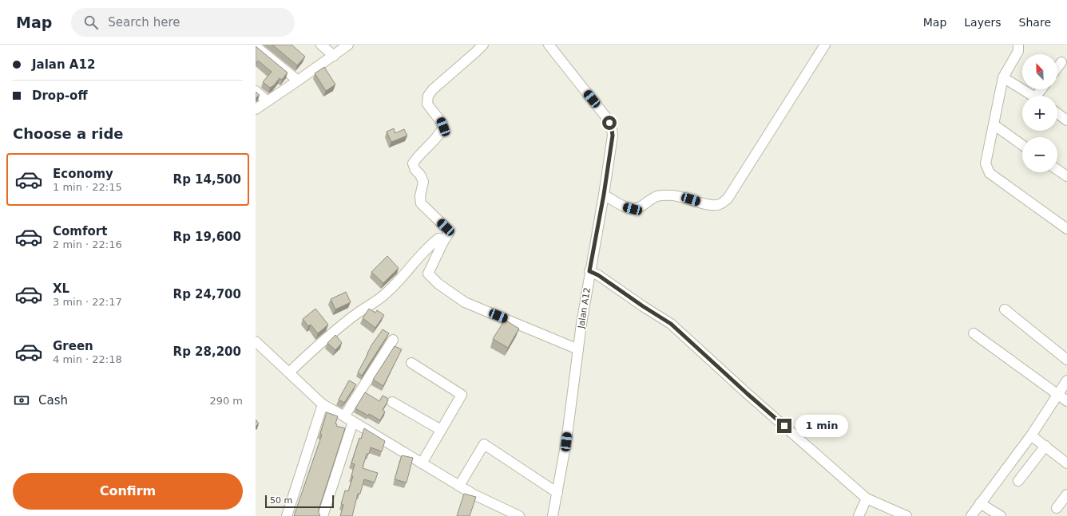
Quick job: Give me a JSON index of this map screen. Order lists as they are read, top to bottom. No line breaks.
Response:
{"streets":{"street":["Jalan A12"]},"scale_bar":"50 m","north":"top left","page":{"header":"Map","search":"Search here","nav":["Map","Layers","Share"],"banner":["Jalan A12","Drop-off"],"map_buttons":["+","−"],"heading":"Choose a ride","list":[{"name":"Economy","note":"1 min · 22:15","value":"Rp 14,500"},{"name":"Comfort","note":"2 min · 22:16","value":"Rp 19,600"},{"name":"XL","note":"3 min · 22:17","value":"Rp 24,700"},{"name":"Green","note":"4 min · 22:18","value":"Rp 28,200"}],"pay":["Cash","290 m"],"bubble":"1 min","buttons":"Confirm","scale":"50 m"}}
